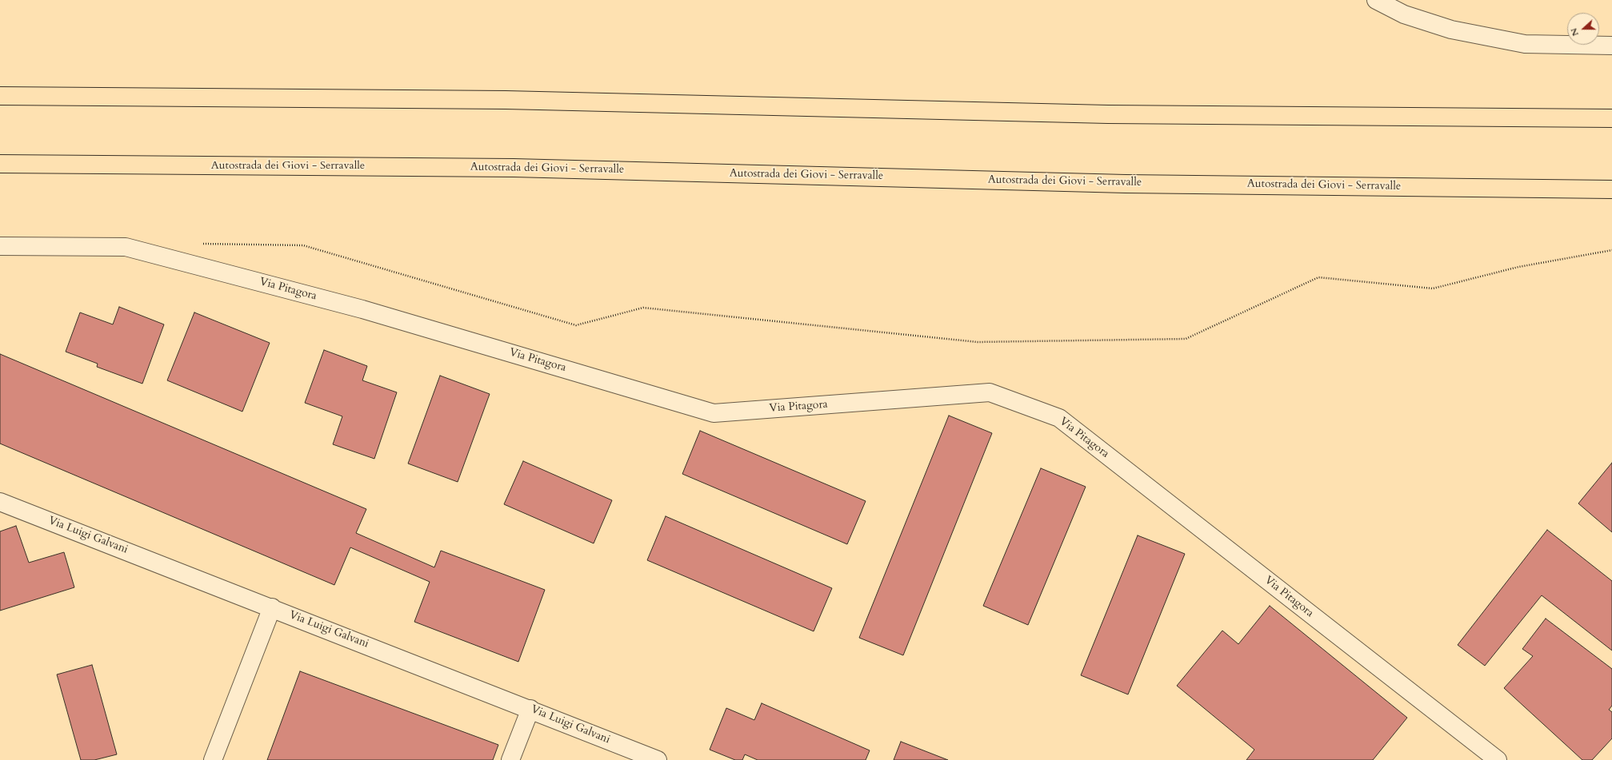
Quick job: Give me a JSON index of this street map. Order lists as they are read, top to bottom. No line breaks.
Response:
{"streets":{"highway":["Autostrada dei Giovi - Serravalle"],"street":["Via Pitagora","Via Luigi Galvani"]},"north":"left"}
